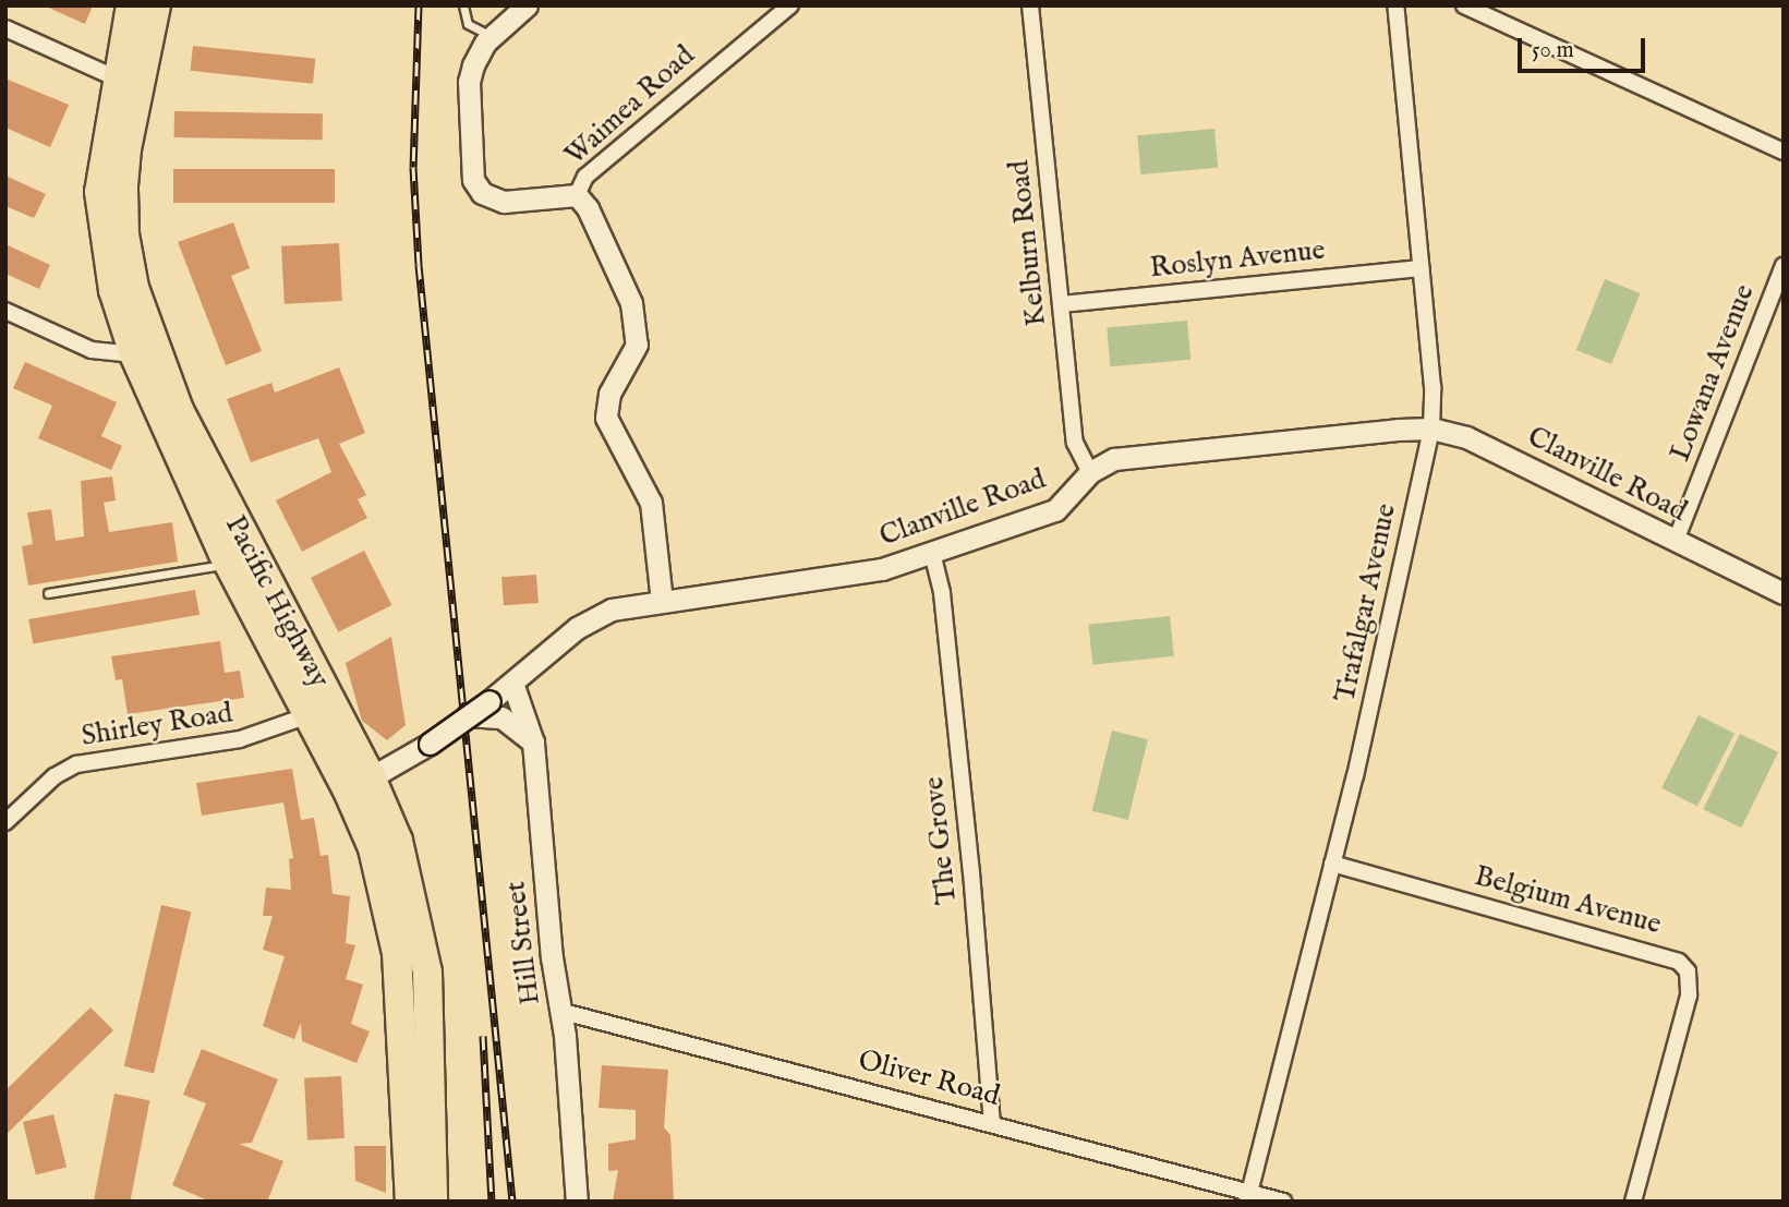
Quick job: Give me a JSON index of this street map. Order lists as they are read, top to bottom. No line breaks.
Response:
{"streets":{"highway":["Pacific Highway"],"street":["Waimea Road","Kelburn Road","Roslyn Avenue","Lowana Avenue","Clanville Road","Trafalgar Avenue","Shirley Road","The Grove","Belgium Avenue","Hill Street","Oliver Road"]},"crossings":[["Kelburn Road","Roslyn Avenue"],["Kelburn Road","Clanville Road"],["Roslyn Avenue","Trafalgar Avenue"],["Lowana Avenue","Clanville Road"],["Clanville Road","Pacific Highway"],["Clanville Road","Trafalgar Avenue"],["Clanville Road","The Grove"],["Clanville Road","Hill Street"],["Pacific Highway","Shirley Road"],["Trafalgar Avenue","Belgium Avenue"],["Trafalgar Avenue","Oliver Road"],["The Grove","Oliver Road"],["Hill Street","Oliver Road"]],"scale_bar":"50 m"}
